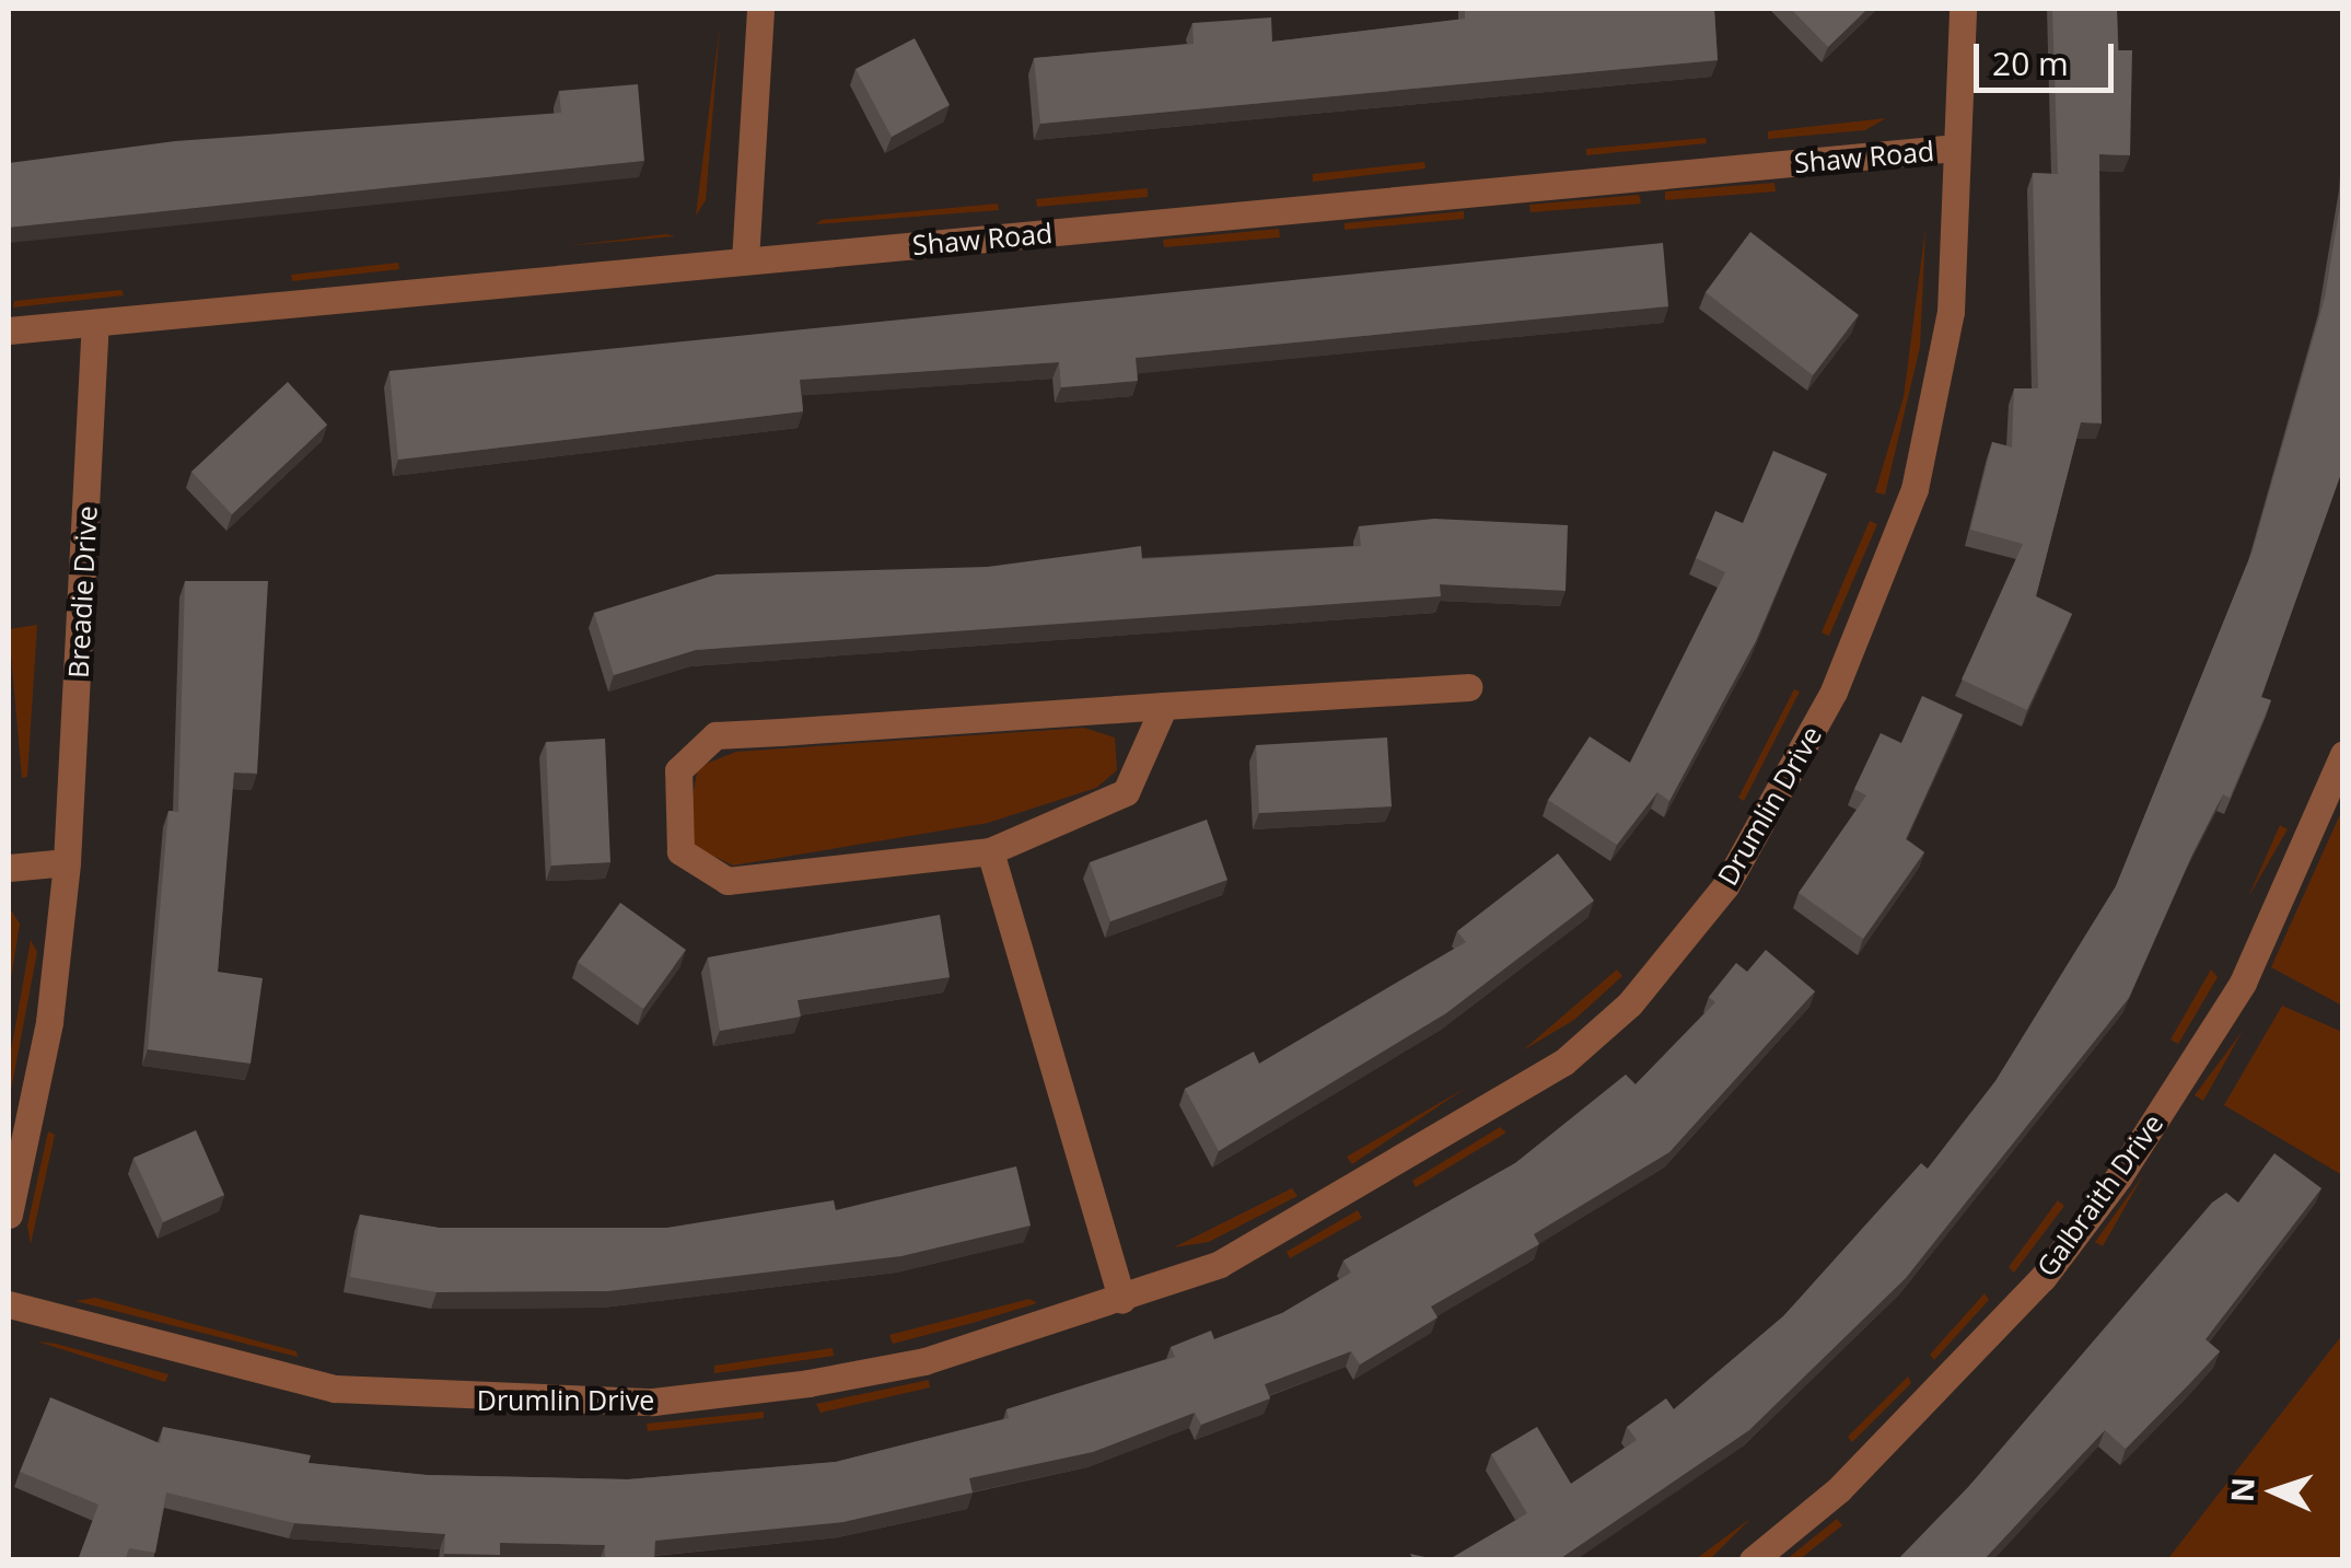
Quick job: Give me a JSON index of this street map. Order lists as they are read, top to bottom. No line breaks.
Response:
{"streets":{"street":["Shaw Road","Breadie Drive","Drumlin Drive","Galbraith Drive"]},"crossings":[["Shaw Road","Breadie Drive"],["Shaw Road","Drumlin Drive"]],"scale_bar":"20 m","north":"left"}
